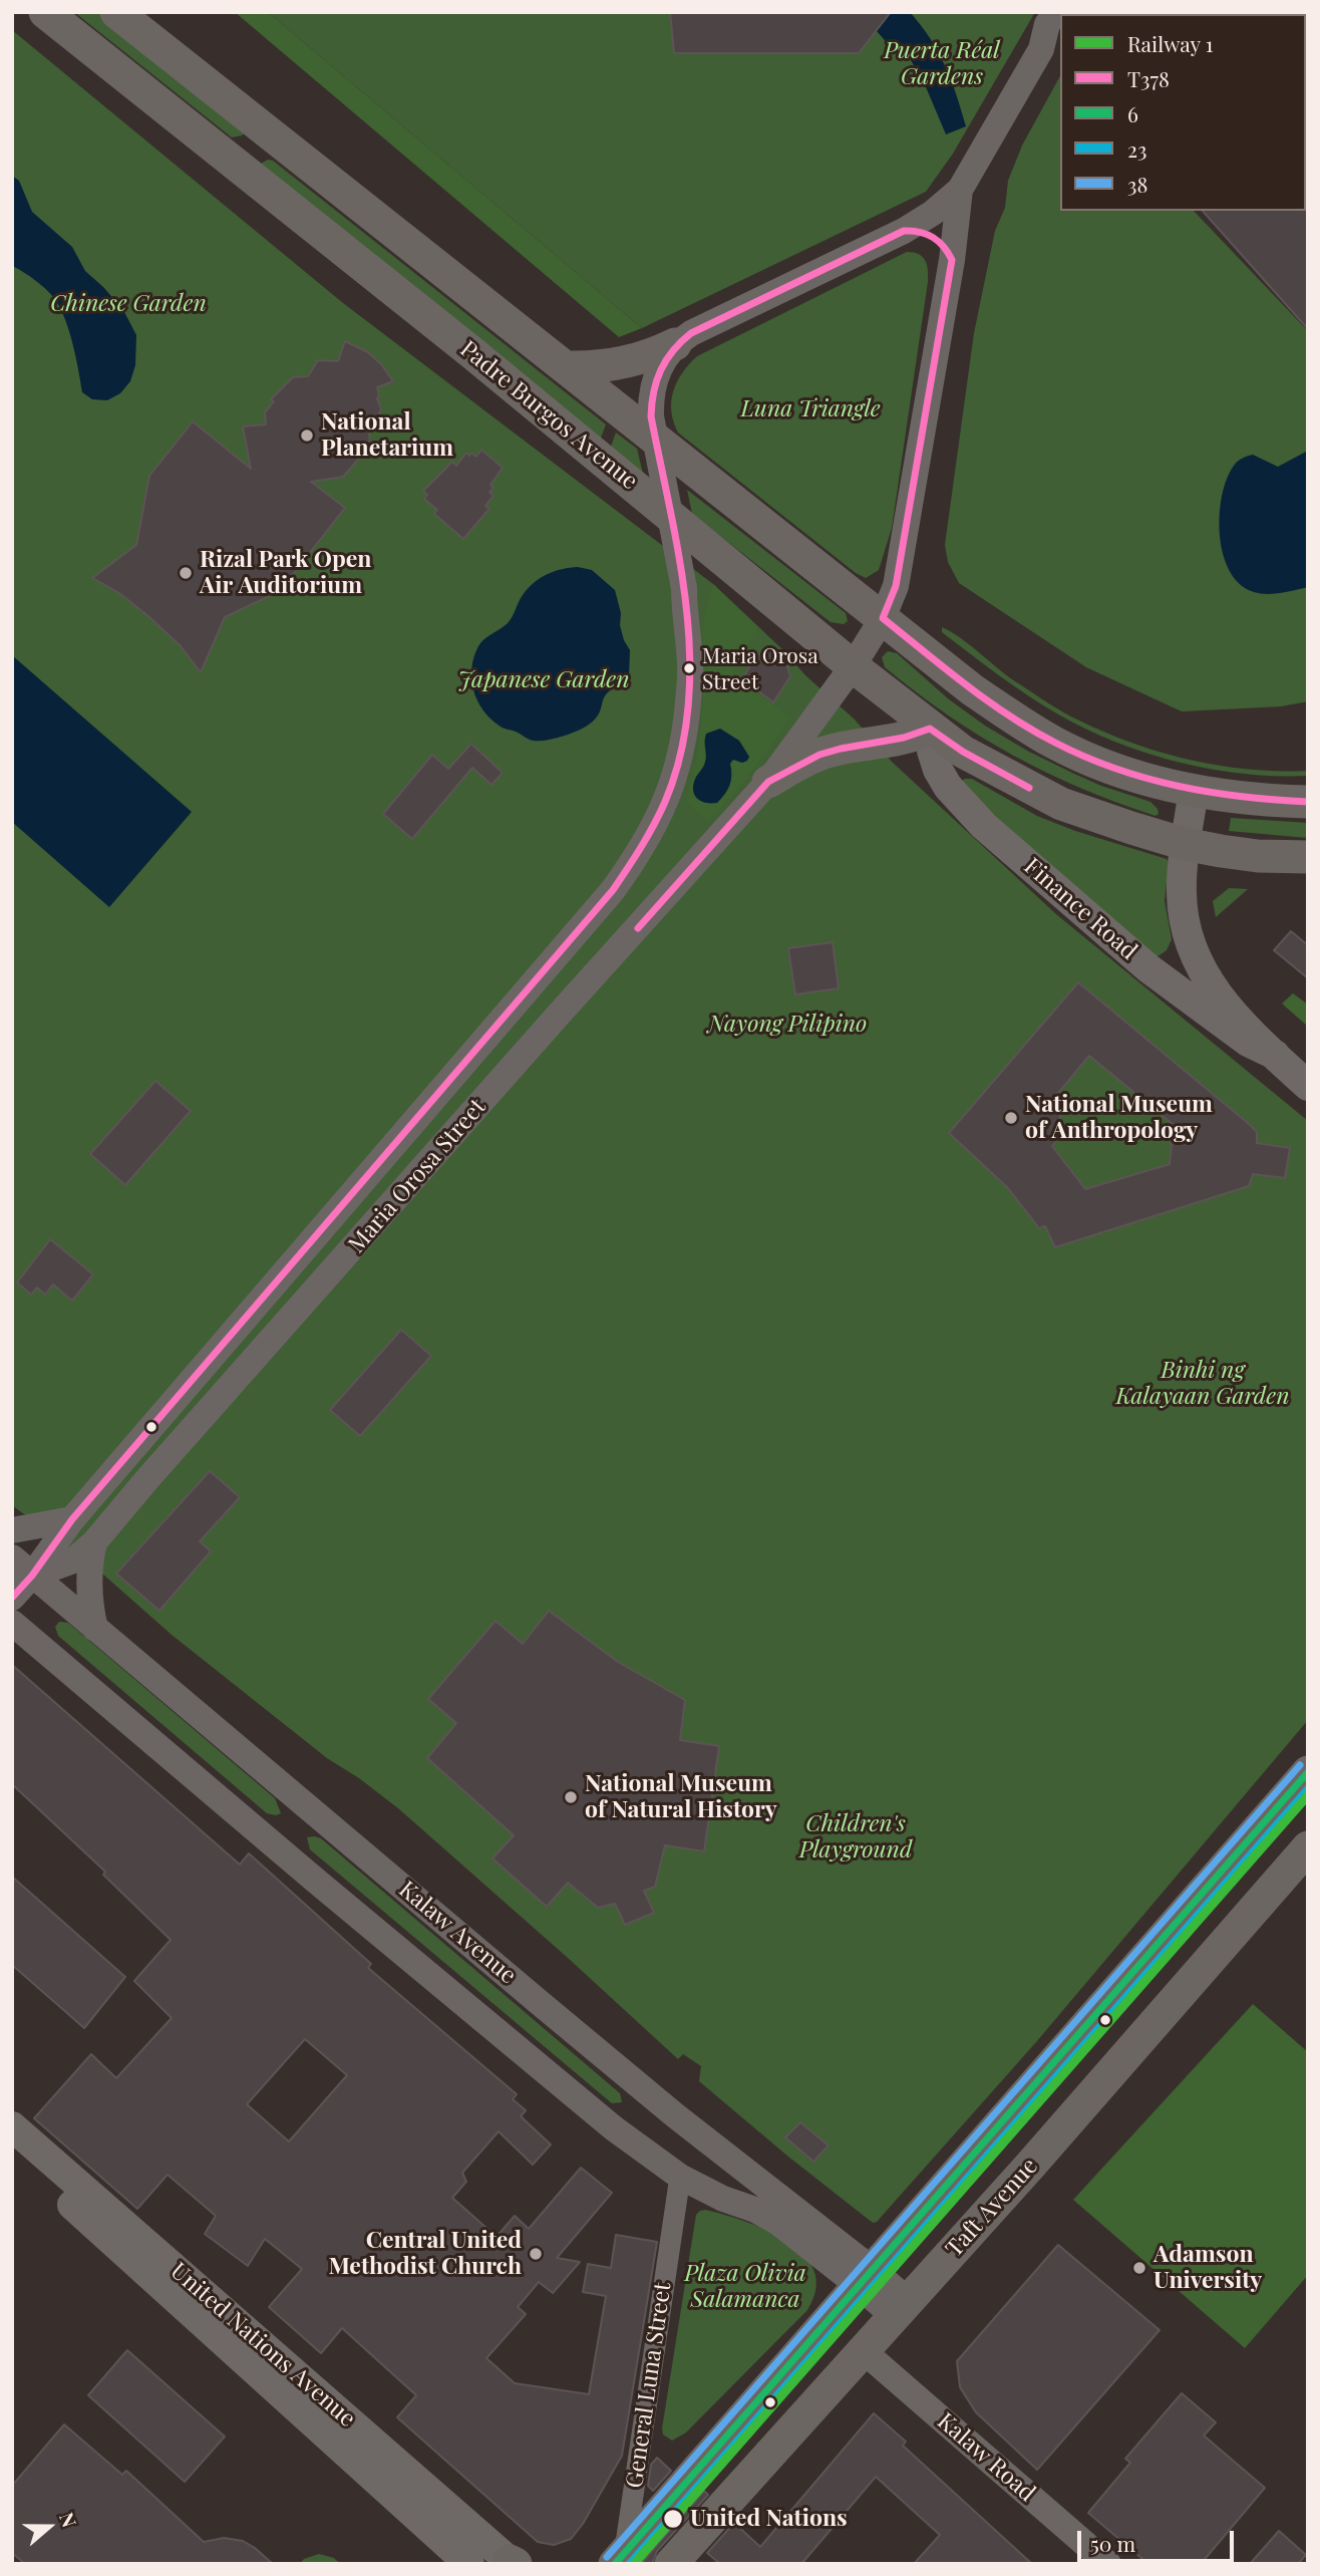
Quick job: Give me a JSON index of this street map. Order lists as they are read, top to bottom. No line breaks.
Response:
{"streets":{"main road":["Padre Burgos Avenue","Finance Road","Taft Avenue","United Nations Avenue"],"street":["Maria Orosa Street","Kalaw Avenue","General Luna Street","Kalaw Road"]},"crossings":[["Padre Burgos Avenue","Finance Road"],["Padre Burgos Avenue","Maria Orosa Street"],["Maria Orosa Street","Kalaw Avenue"],["Kalaw Avenue","Taft Avenue"],["Kalaw Avenue","General Luna Street"],["Taft Avenue","Kalaw Road"]],"parks":["Puerta Réal Gardens","Chinese Garden","Luna Triangle","Japanese Garden","Nayong Pilipino","Binhi ng Kalayaan Garden","Children's Playground","Plaza Olivia Salamanca"],"places":["National Planetarium","Rizal Park Open Air Auditorium","Maria Orosa Street","National Museum of Anthropology","National Museum of Natural History","Central United Methodist Church","Adamson University","United Nations"],"lines":["transit line T378","transit line 38","transit line 6","transit line 23","rail line 1"],"legend":["Railway 1","T378","6","23","38"],"scale_bar":"50 m","north":"right"}
